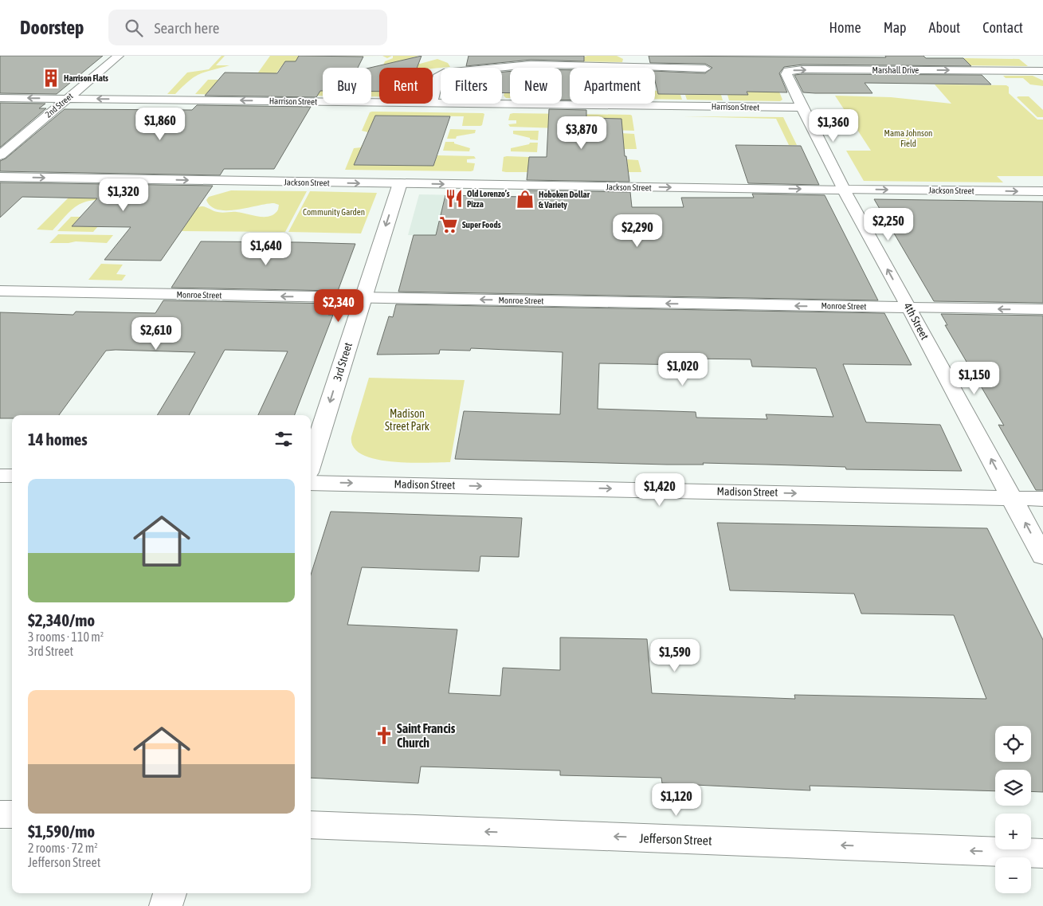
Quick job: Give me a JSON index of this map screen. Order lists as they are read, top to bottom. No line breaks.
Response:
{"streets":{"street":["Marshall Drive","Harrison Street","2nd Street","Jackson Street","Monroe Street","4th Street","3rd Street","Madison Street","Jefferson Street"]},"crossings":[["Marshall Drive","Harrison Street"],["Marshall Drive","4th Street"],["Harrison Street","2nd Street"],["Harrison Street","4th Street"],["Jackson Street","4th Street"],["Jackson Street","3rd Street"],["Monroe Street","4th Street"],["Monroe Street","3rd Street"],["4th Street","Madison Street"]],"one_way":["Harrison Street","Jackson Street","Monroe Street","4th Street","3rd Street","Madison Street","Jefferson Street"],"parks":["Mama Johnson Field","Community Garden","Madison Street Park"],"places":{"building":["Harrison Flats"],"restaurant":["Old Lorenzo’s Pizza"],"shop":["Hoboken Dollar & Variety"],"supermarket":["Super Foods"],"church":["Saint Francis Church"]},"page":{"header":"Doorstep","search":"Search here","nav":["Home","Map","About","Contact"],"chip":["Buy","Rent","Filters","New","Apartment"],"price":["$1,860","$1,360","$3,870","$1,320","$2,250","$2,290","$1,640","$2,340","$2,610","$1,020","$1,150","$1,420","$1,590","$1,120"],"heading":"14 homes","list":[{"name":"$2,340/mo","note":"3 rooms · 110 m² · 3rd Street"},{"name":"$1,590/mo","note":"2 rooms · 72 m² · Jefferson Street"}],"map_buttons":["+","−"]}}
